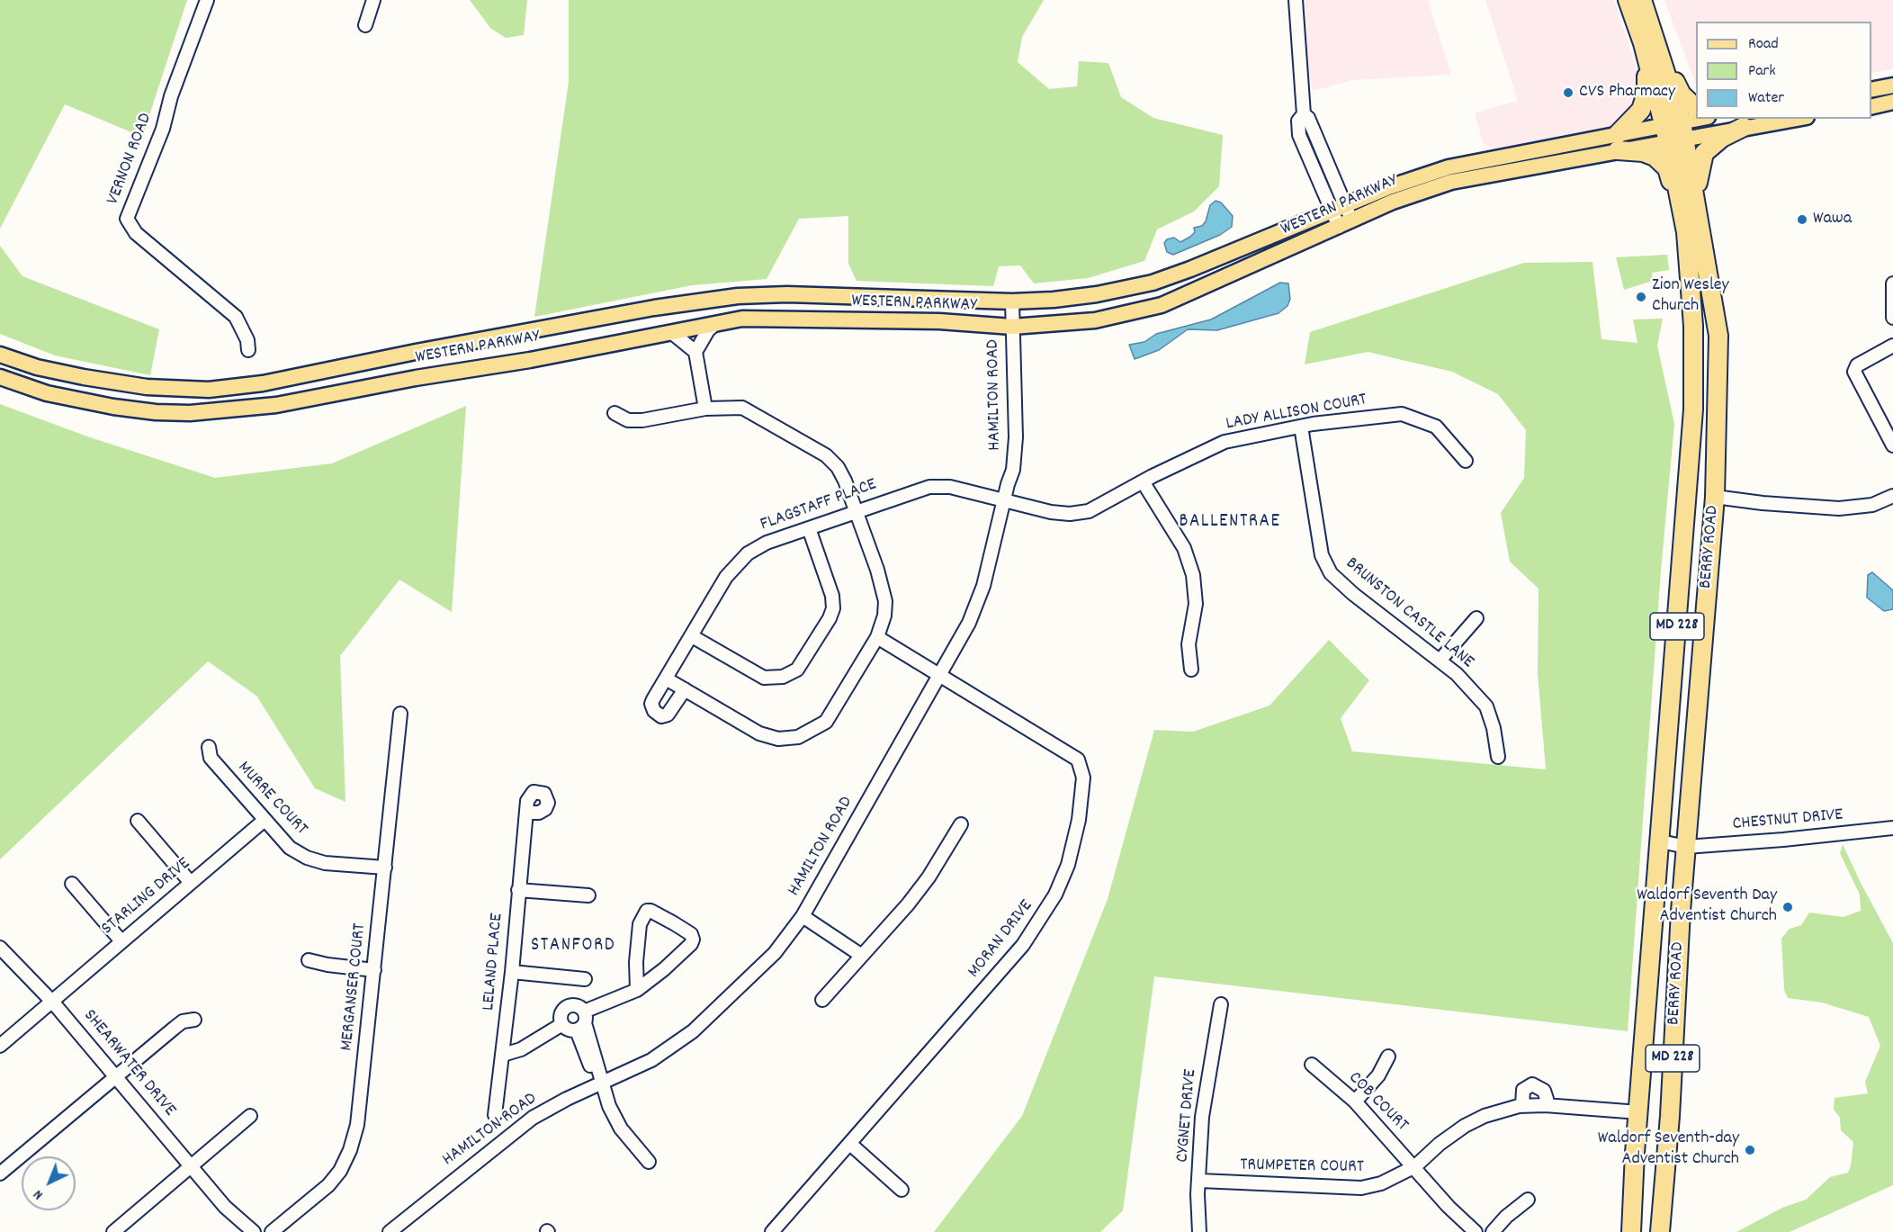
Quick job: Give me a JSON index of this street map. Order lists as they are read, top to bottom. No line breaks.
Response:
{"streets":{"highway":["BERRY ROAD","MD 228"],"main road":["WESTERN PARKWAY"],"street":["VERNON ROAD","HAMILTON ROAD","LADY ALLISON COURT","FLAGSTAFF PLACE","BRUNSTON CASTLE LANE","MURRE COURT","CHESTNUT DRIVE","STARLING DRIVE","MORAN DRIVE","LELAND PLACE","MERGANSER COURT","SHEARWATER DRIVE","COB COURT","CYGNET DRIVE","TRUMPETER COURT"]},"crossings":[["WESTERN PARKWAY","HAMILTON ROAD"],["WESTERN PARKWAY","BERRY ROAD"],["HAMILTON ROAD","LADY ALLISON COURT"],["HAMILTON ROAD","FLAGSTAFF PLACE"],["HAMILTON ROAD","MORAN DRIVE"],["LADY ALLISON COURT","FLAGSTAFF PLACE"],["LADY ALLISON COURT","BRUNSTON CASTLE LANE"],["BERRY ROAD","CHESTNUT DRIVE"],["BERRY ROAD","TRUMPETER COURT"],["MURRE COURT","STARLING DRIVE"],["MURRE COURT","MERGANSER COURT"],["STARLING DRIVE","SHEARWATER DRIVE"],["COB COURT","TRUMPETER COURT"],["CYGNET DRIVE","TRUMPETER COURT"]],"districts":["BALLENTRAE","STANFORD"],"places":["CVS Pharmacy","Wawa","Zion Wesley Church","Waldorf Seventh Day Adventist Church","Waldorf Seventh-day Adventist Church"],"legend":["Road","Park","Water"],"north":"bottom left"}
